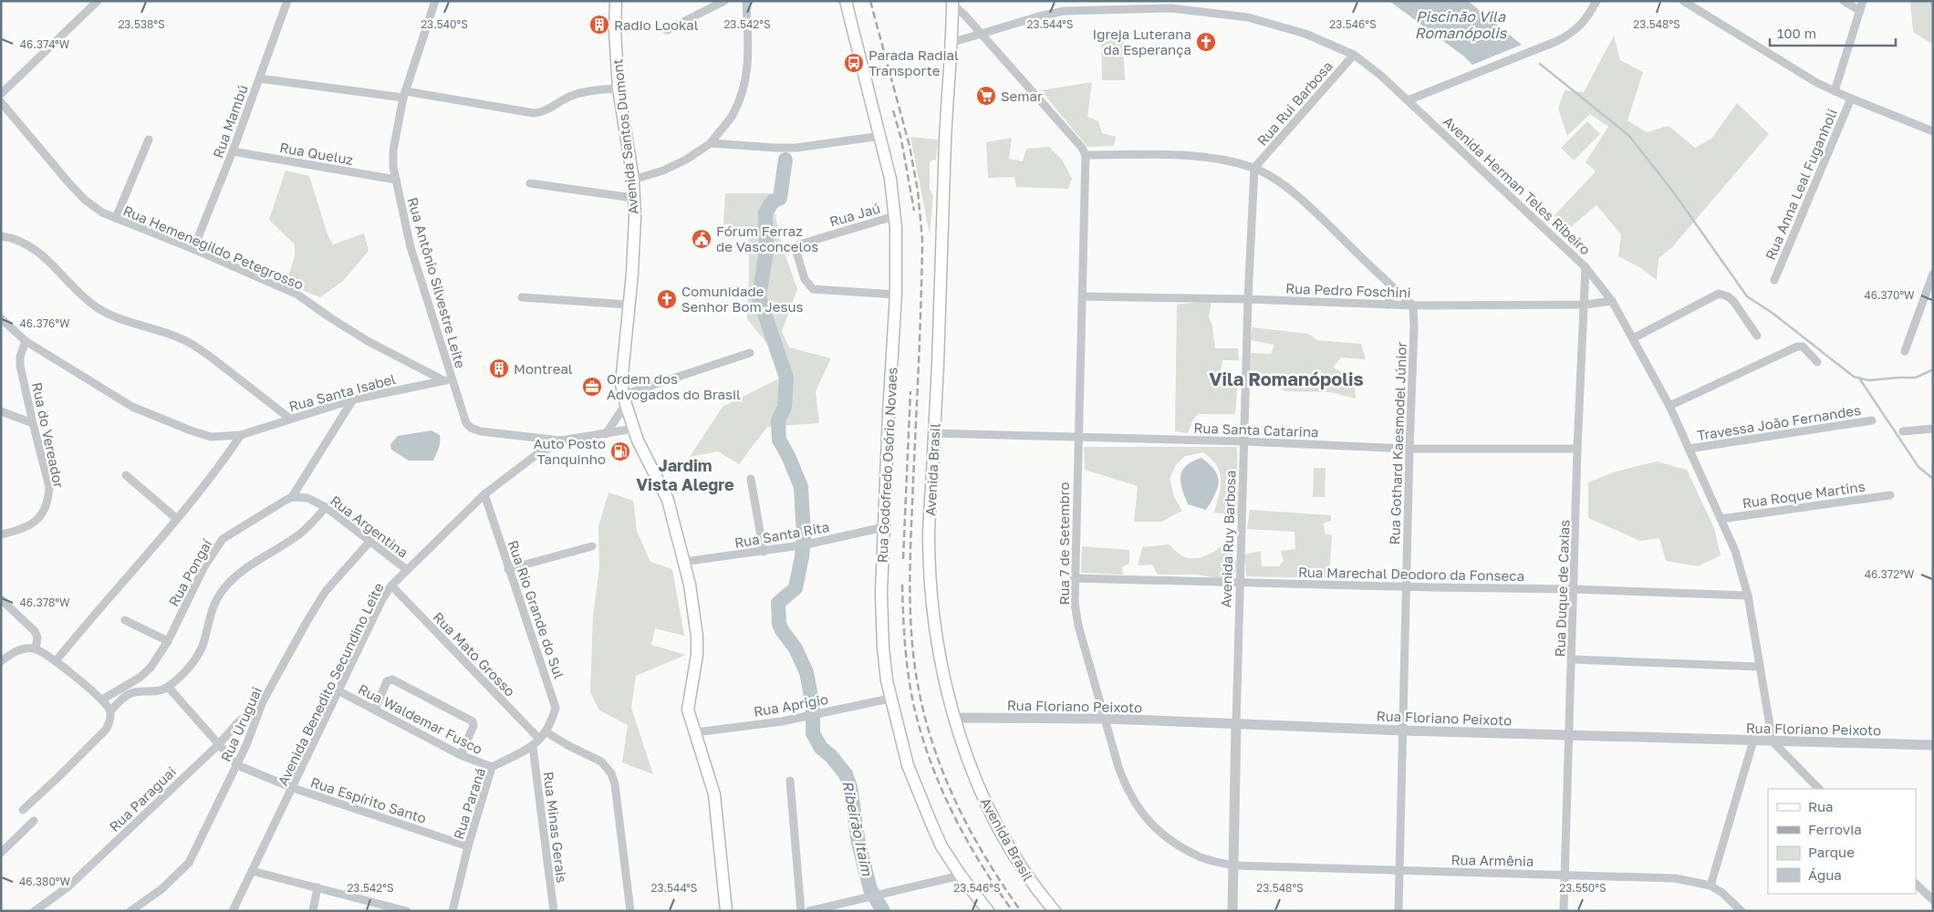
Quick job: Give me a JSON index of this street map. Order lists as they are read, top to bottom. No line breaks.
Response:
{"streets":{"main road":["Avenida Santos Dumont","Rua Godofredo Osório Novaes","Avenida Brasil"],"street":["Rua Rui Barbosa","Rua Mambú","Rua Queluz","Rua Anna Leal Fuganholi","Avenida Herman Teles Ribeiro","Rua Jaú","Rua Hemenegildo Petegrosso","Rua Antônio Silvestre Leite","Rua Pedro Foschini","Rua Santa Isabel","Travessa João Fernandes","Rua Santa Catarina","Rua do Vereador","Rua Gothard Kaesmodel Júnior","Rua Roque Martins","Rua Argentina","Rua Santa Rita","Avenida Ruy Barbosa","Rua 7 de Setembro","Rua Pongaí","Rua Marechal Deodoro da Fonseca","Rua Duque de Caxias","Rua Rio Grande do Sul","Rua Mato Grosso","Avenida Benedito Secundino Leite","Rua Aprigio","Rua Floriano Peixoto","Rua Waldemar Fusco","Rua Uruguai","Rua Paraguai","Rua Espírito Santo","Rua Paraná","Rua Minas Gerais","Rua Armênia"]},"crossings":[["Rua Rui Barbosa","Avenida Herman Teles Ribeiro"],["Rua Rui Barbosa","Avenida Ruy Barbosa"],["Rua Mambú","Rua Queluz"],["Rua Mambú","Rua Hemenegildo Petegrosso"],["Avenida Santos Dumont","Rua Santa Rita"],["Avenida Santos Dumont","Avenida Benedito Secundino Leite"],["Avenida Santos Dumont","Rua Aprigio"],["Rua Queluz","Rua Antônio Silvestre Leite"],["Avenida Herman Teles Ribeiro","Rua Pedro Foschini"],["Avenida Herman Teles Ribeiro","Travessa João Fernandes"],["Avenida Herman Teles Ribeiro","Avenida Brasil"],["Avenida Herman Teles Ribeiro","Rua Roque Martins"],["Avenida Herman Teles Ribeiro","Rua Marechal Deodoro da Fonseca"],["Avenida Herman Teles Ribeiro","Rua Duque de Caxias"],["Avenida Herman Teles Ribeiro","Rua Floriano Peixoto"],["Rua Jaú","Rua Godofredo Osório Novaes"],["Rua Hemenegildo Petegrosso","Rua Antônio Silvestre Leite"],["Rua Hemenegildo Petegrosso","Rua Santa Isabel"],["Rua Antônio Silvestre Leite","Rua Santa Isabel"],["Rua Antônio Silvestre Leite","Avenida Benedito Secundino Leite"],["Rua Pedro Foschini","Rua Gothard Kaesmodel Júnior"],["Rua Pedro Foschini","Avenida Ruy Barbosa"],["Rua Pedro Foschini","Rua 7 de Setembro"],["Rua Pedro Foschini","Rua Duque de Caxias"],["Rua Santa Isabel","Rua do Vereador"],["Rua Santa Catarina","Rua Gothard Kaesmodel Júnior"],["Rua Santa Catarina","Avenida Brasil"],["Rua Santa Catarina","Avenida Ruy Barbosa"],["Rua Santa Catarina","Rua 7 de Setembro"],["Rua Santa Catarina","Rua Duque de Caxias"],["Rua Gothard Kaesmodel Júnior","Rua Marechal Deodoro da Fonseca"],["Rua Gothard Kaesmodel Júnior","Rua Floriano Peixoto"],["Rua Gothard Kaesmodel Júnior","Rua Armênia"],["Rua Godofredo Osório Novaes","Rua Santa Rita"],["Rua Godofredo Osório Novaes","Rua Aprigio"],["Avenida Brasil","Rua Floriano Peixoto"],["Rua Argentina","Rua Pongaí"],["Rua Argentina","Avenida Benedito Secundino Leite"],["Rua Argentina","Rua Uruguai"],["Avenida Ruy Barbosa","Rua 7 de Setembro"],["Avenida Ruy Barbosa","Rua Marechal Deodoro da Fonseca"],["Avenida Ruy Barbosa","Rua Floriano Peixoto"],["Avenida Ruy Barbosa","Rua Armênia"],["Rua 7 de Setembro","Rua Marechal Deodoro da Fonseca"],["Rua 7 de Setembro","Rua Floriano Peixoto"],["Rua 7 de Setembro","Rua Armênia"],["Rua Marechal Deodoro da Fonseca","Rua Duque de Caxias"],["Rua Duque de Caxias","Rua Floriano Peixoto"],["Rua Duque de Caxias","Rua Armênia"],["Rua Rio Grande do Sul","Avenida Benedito Secundino Leite"],["Rua Rio Grande do Sul","Rua Paraná"],["Rua Mato Grosso","Avenida Benedito Secundino Leite"],["Rua Mato Grosso","Rua Paraná"],["Avenida Benedito Secundino Leite","Rua Waldemar Fusco"],["Avenida Benedito Secundino Leite","Rua Espírito Santo"],["Rua Waldemar Fusco","Rua Paraná"],["Rua Uruguai","Rua Paraguai"],["Rua Uruguai","Rua Espírito Santo"],["Rua Espírito Santo","Rua Paraná"],["Rua Paraná","Rua Minas Gerais"]],"districts":["Vila Romanópolis","Jardim Vista Alegre"],"water":["Piscinão Vila Romanópolis","Ribeirão Itaim"],"places":{"building":["Radio Lookal","Montreal"],"church":["Igreja Luterana da Esperança","Comunidade Senhor Bom Jesus"],"bus stop":["Parada Radial Transporte"],"supermarket":["Semar"],"public building":["Fórum Ferraz de Vasconcelos"],"office":["Ordem dos Advogados do Brasil"],"fuel station":["Auto Posto Tanquinho"]},"legend":["Rua","Ferrovia","Parque","Água"],"scale_bar":"100 m","coordinates":["23.540°S","23.544°S","23.546°S","23.548°S","23.538°S","23.542°S","46.374°W","46.370°W","46.376°W","46.372°W","46.378°W","46.380°W","23.550°S"]}
